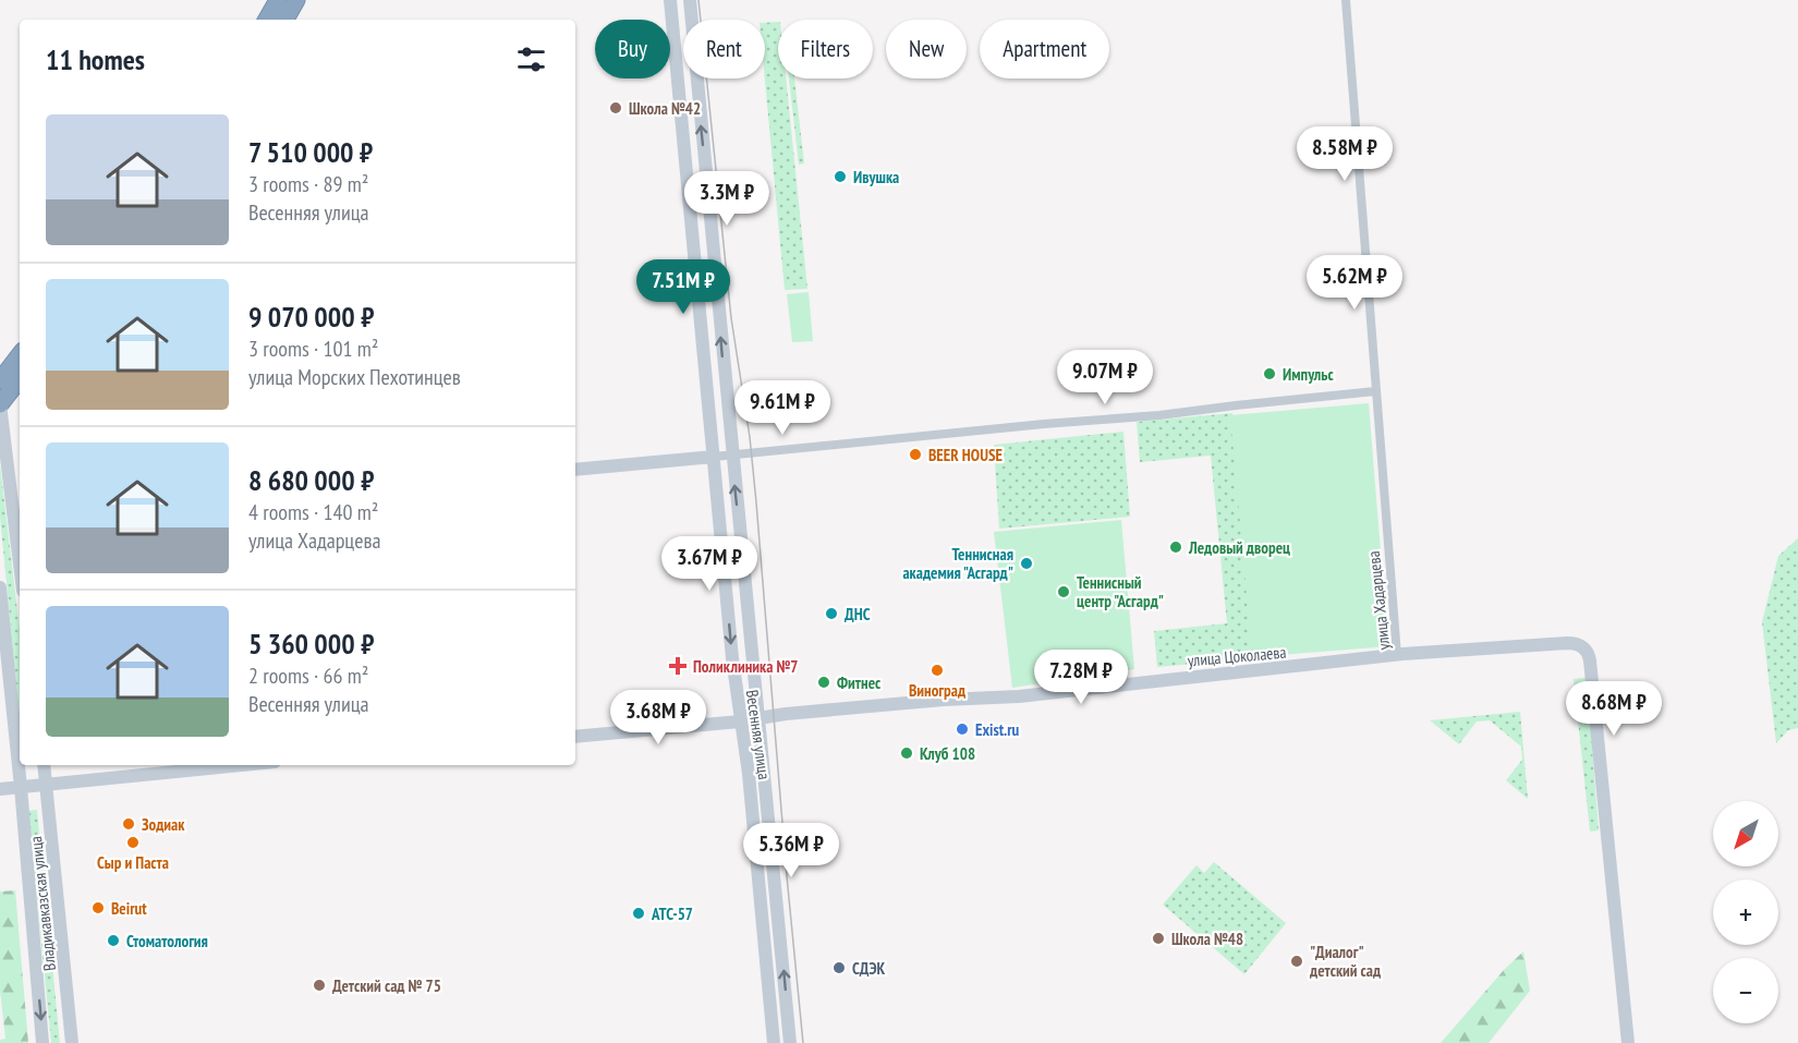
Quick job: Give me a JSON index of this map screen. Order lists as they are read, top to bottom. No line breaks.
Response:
{"streets":{"street":["улица Хадарцева","улица Цоколаева","Весенняя улица","Владикавказская улица"]},"crossings":[["улица Хадарцева","улица Цоколаева"],["улица Цоколаева","Весенняя улица"]],"places":{"other":["Школа №42","Ивушка","Импульс","BEER HOUSE","Ледовый дворец","Теннисная академия \"Асгард\"","Теннисный центр \"Асгард\"","ДНС","Виноград","Фитнес","Exist.ru","Клуб 108","Зодиак","Сыр и Паста","Beirut","АТС-57","Школа №48","Стоматология","\"Диалог\" детский сад","СДЭК","Детский сад № 75"],"health":["Поликлиника №7"]},"north":"bottom left","page":{"chip":["Buy","Rent","Filters","New","Apartment"],"heading":"11 homes","list":[{"name":"7 510 000 ₽","note":"3 rooms · 89 m² · Весенняя улица"},{"name":"9 070 000 ₽","note":"3 rooms · 101 m² · улица Морских Пехотинцев"},{"name":"8 680 000 ₽","note":"4 rooms · 140 m² · улица Хадарцева"},{"name":"5 360 000 ₽","note":"2 rooms · 66 m² · Весенняя улица"}],"price":["8.58M ₽","3.3M ₽","5.62M ₽","7.51M ₽","9.07M ₽","9.61M ₽","3.67M ₽","7.28M ₽","8.68M ₽","3.68M ₽","5.36M ₽"],"map_buttons":["+","−"]}}
